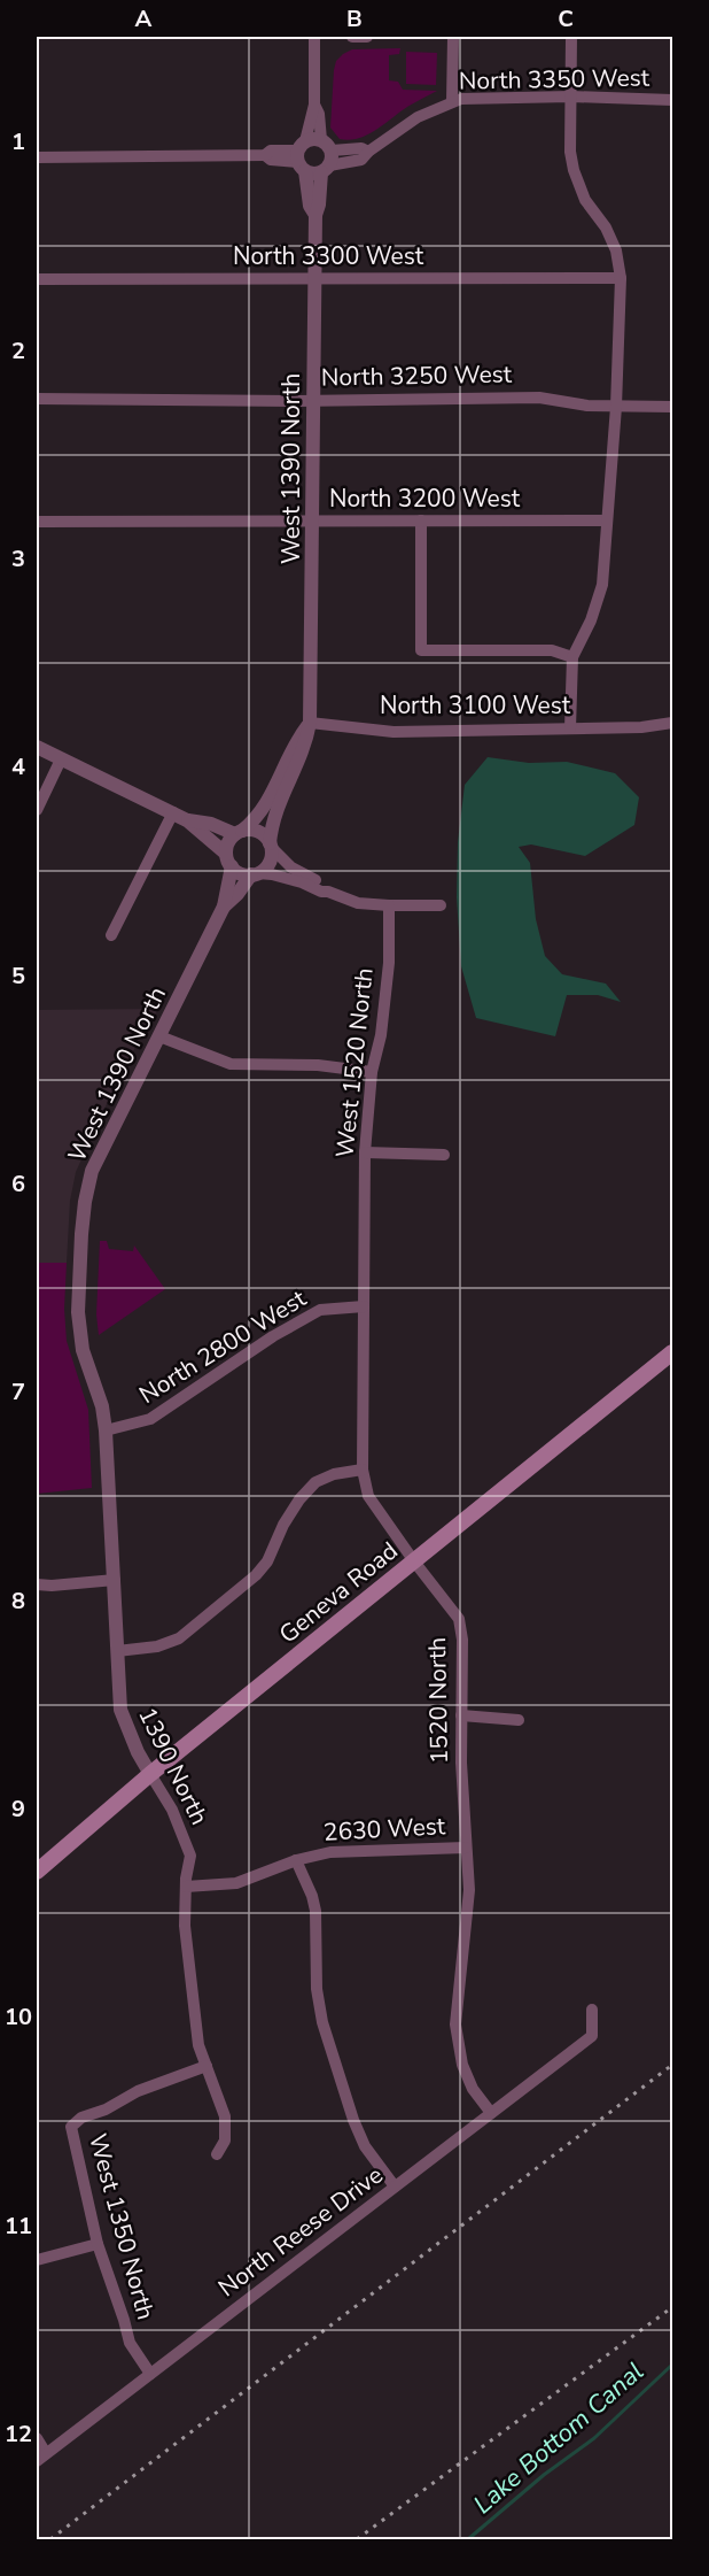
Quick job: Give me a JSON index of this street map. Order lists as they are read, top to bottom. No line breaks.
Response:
{"streets":{"main road":["Geneva Road"],"street":["North 3350 West","North 3300 West","North 3250 West","West 1390 North","North 3200 West","North 3100 West","West 1520 North","North 2800 West","1520 North","1390 North","2630 West","West 1350 North","North Reese Drive"]},"crossings":[["North 3350 West","West 1390 North"],["North 3300 West","West 1390 North"],["North 3250 West","West 1390 North"],["West 1390 North","North 3200 West"],["West 1390 North","North 3100 West"],["West 1390 North","North 2800 West"],["West 1390 North","1390 North"],["West 1520 North","North 2800 West"],["West 1520 North","1520 North"],["North 2800 West","1520 North"],["North 2800 West","1390 North"],["Geneva Road","1520 North"],["Geneva Road","1390 North"],["1520 North","2630 West"],["1520 North","North Reese Drive"],["1390 North","2630 West"],["1390 North","West 1350 North"],["West 1350 North","North Reese Drive"]],"water":["Lake Bottom Canal"],"grid":{"columns":["A","B","C"],"rows":["1","2","3","4","5","6","7","8","9","10","11","12"]}}
